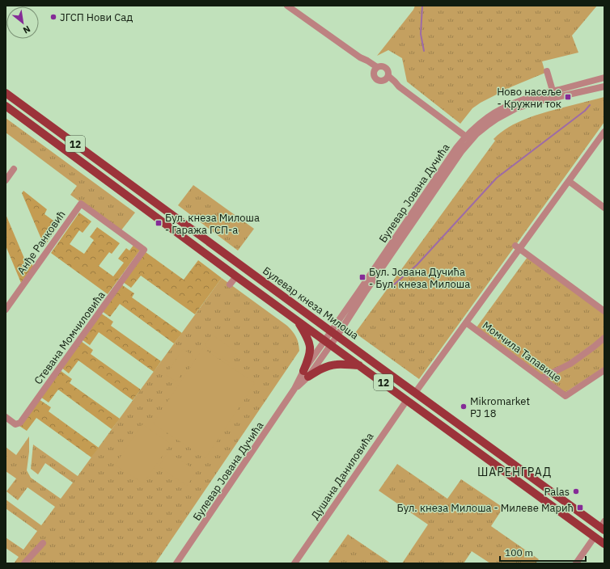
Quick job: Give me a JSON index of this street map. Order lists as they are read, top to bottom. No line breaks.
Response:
{"streets":{"main road":["12","Булевар кнеза Милоша"],"street":["Булевар Јована Дучића","Анђе Ранковић","Стевана Момчиловића","Момчила Тапавице","Душана Даниловића"]},"crossings":[["Булевар Јована Дучића","Булевар кнеза Милоша"],["Анђе Ранковић","Стевана Момчиловића"],["Булевар кнеза Милоша","Момчила Тапавице"],["Булевар кнеза Милоша","Душана Даниловића"]],"districts":["ШАРЕНГРАД"],"places":{"other":["ЈГСП Нови Сад","Mikromarket PJ 18","Palas"],"transit":["Ново насеље - Кружни ток","Бул. кнеза Милоша - Гаража ГСП-а","Бул. Јована Дучића - Бул. кнеза Милоша","Бул. кнеза Милоша - Милеве Марић"]},"scale_bar":"100 m","north":"bottom right"}
